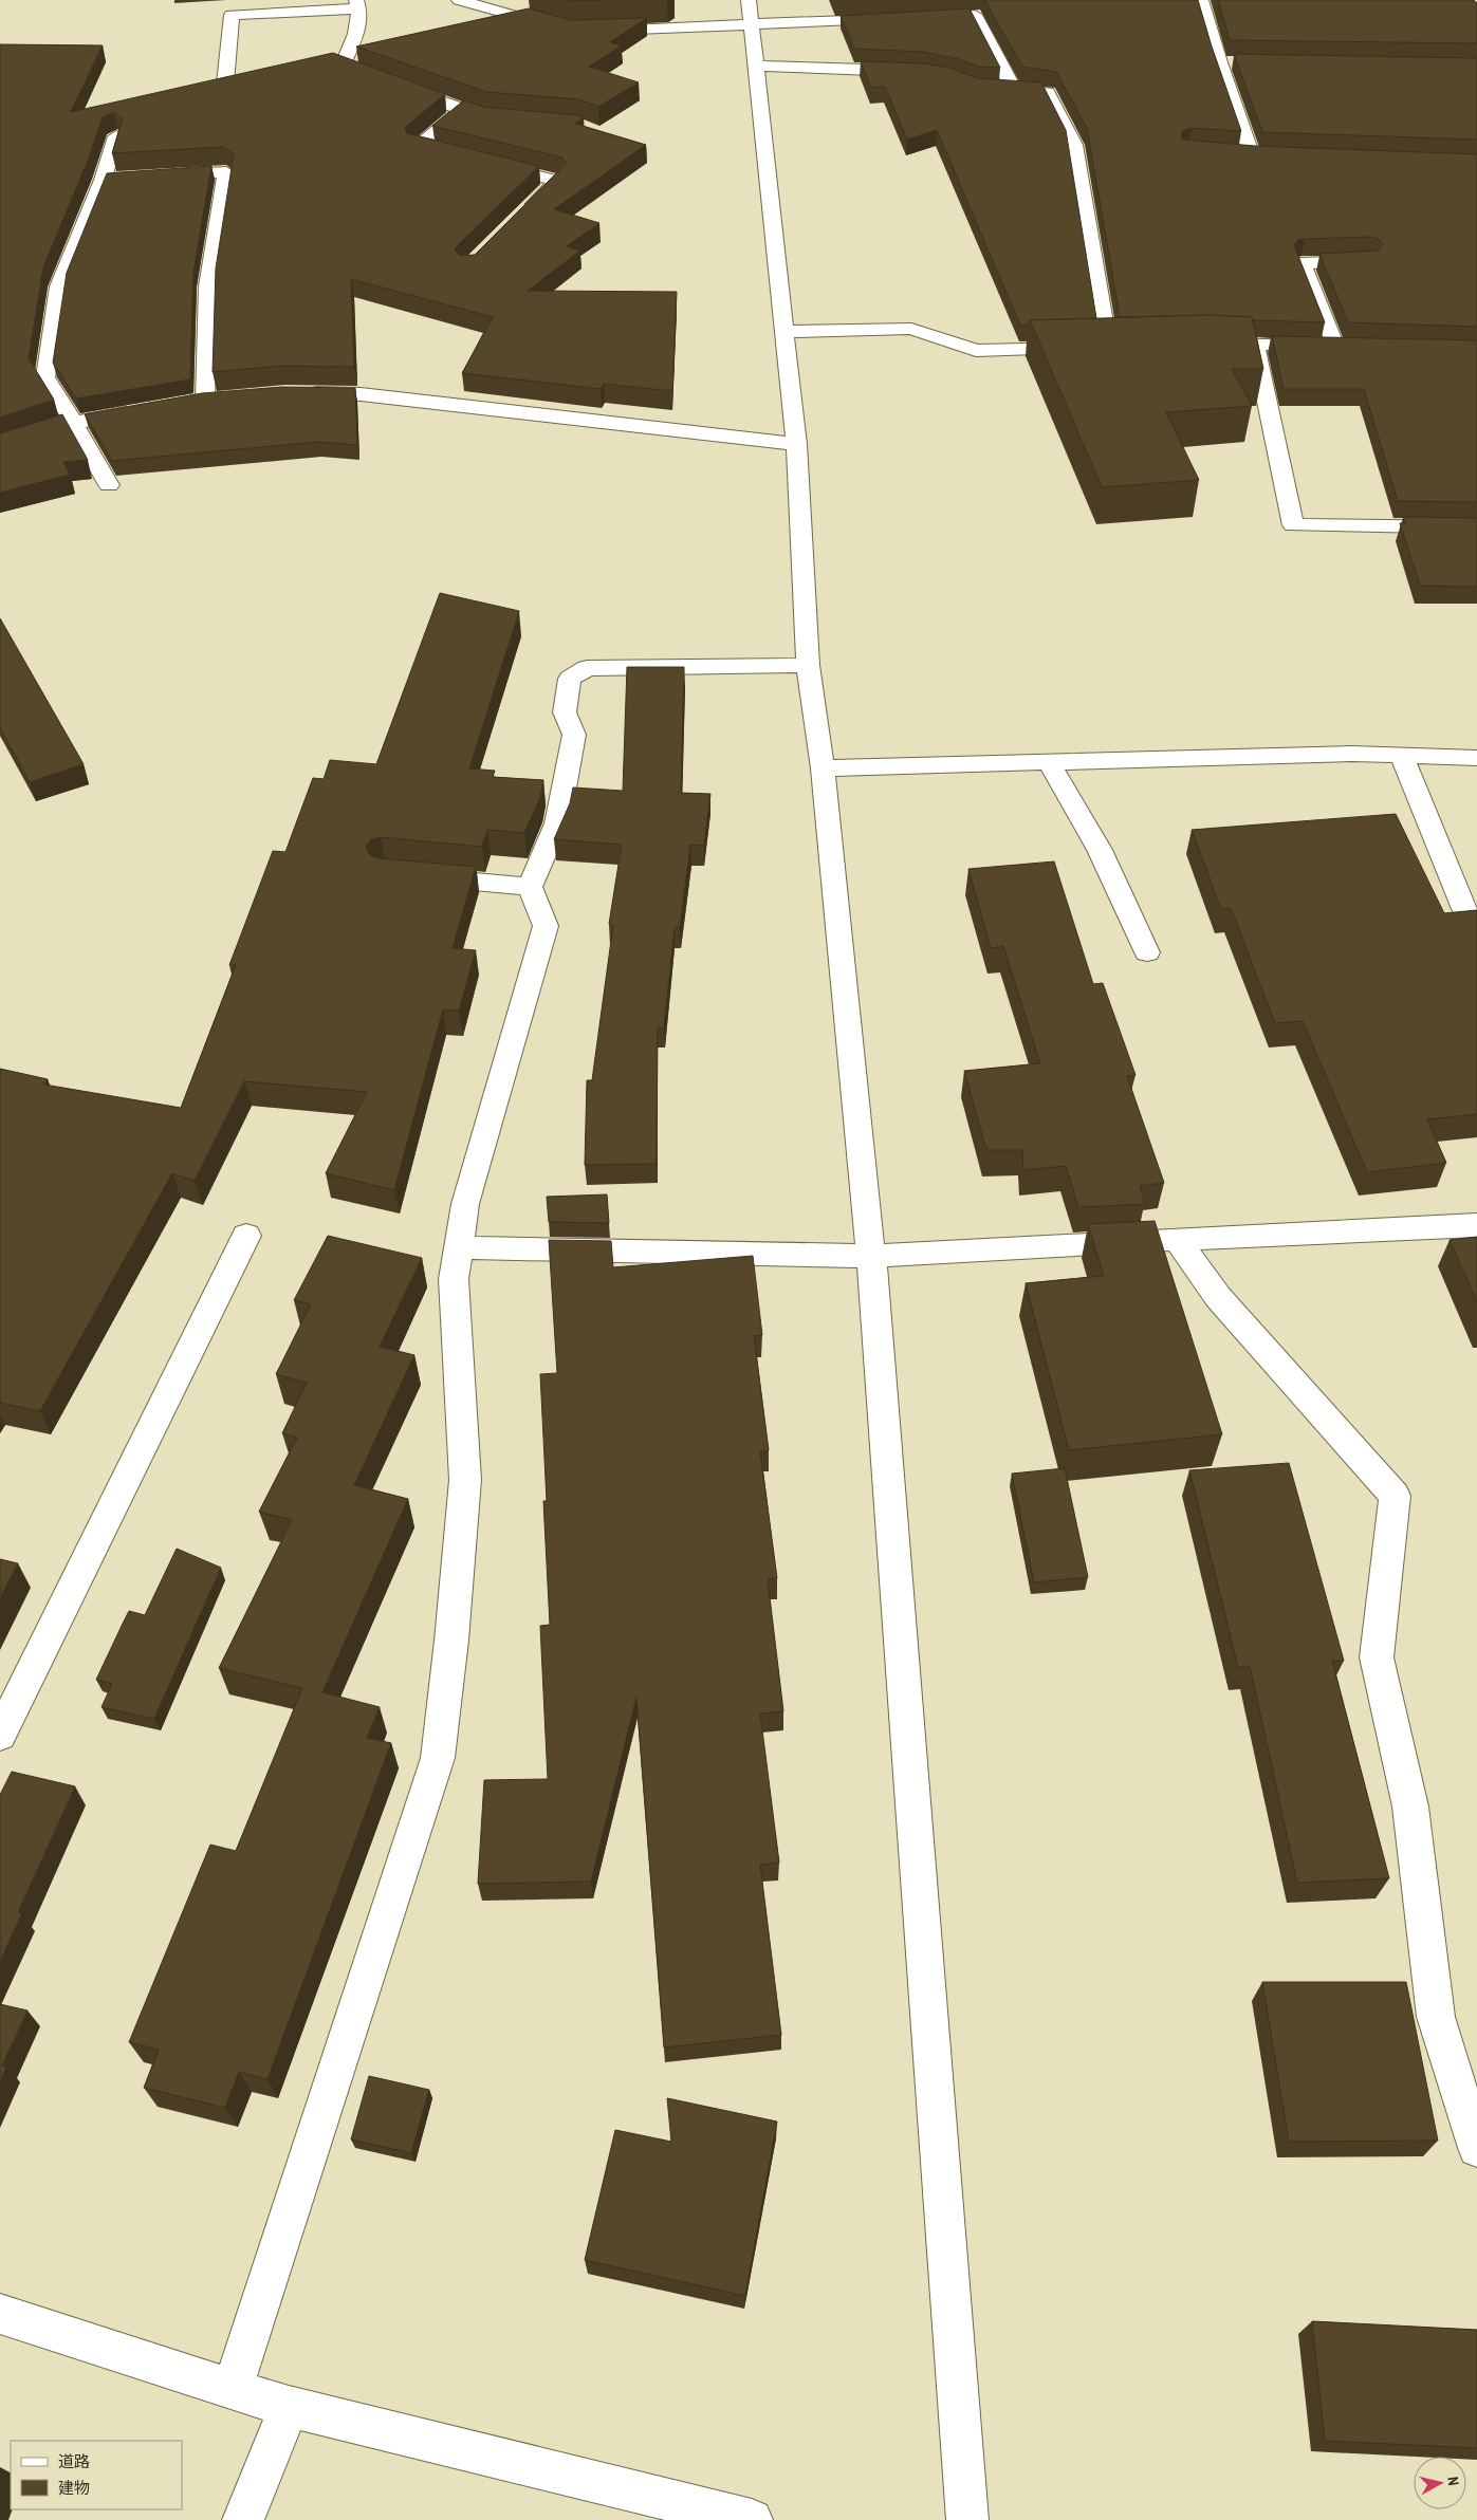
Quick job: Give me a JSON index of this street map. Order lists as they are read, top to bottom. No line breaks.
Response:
{"legend":["道路","建物"],"north":"right"}
